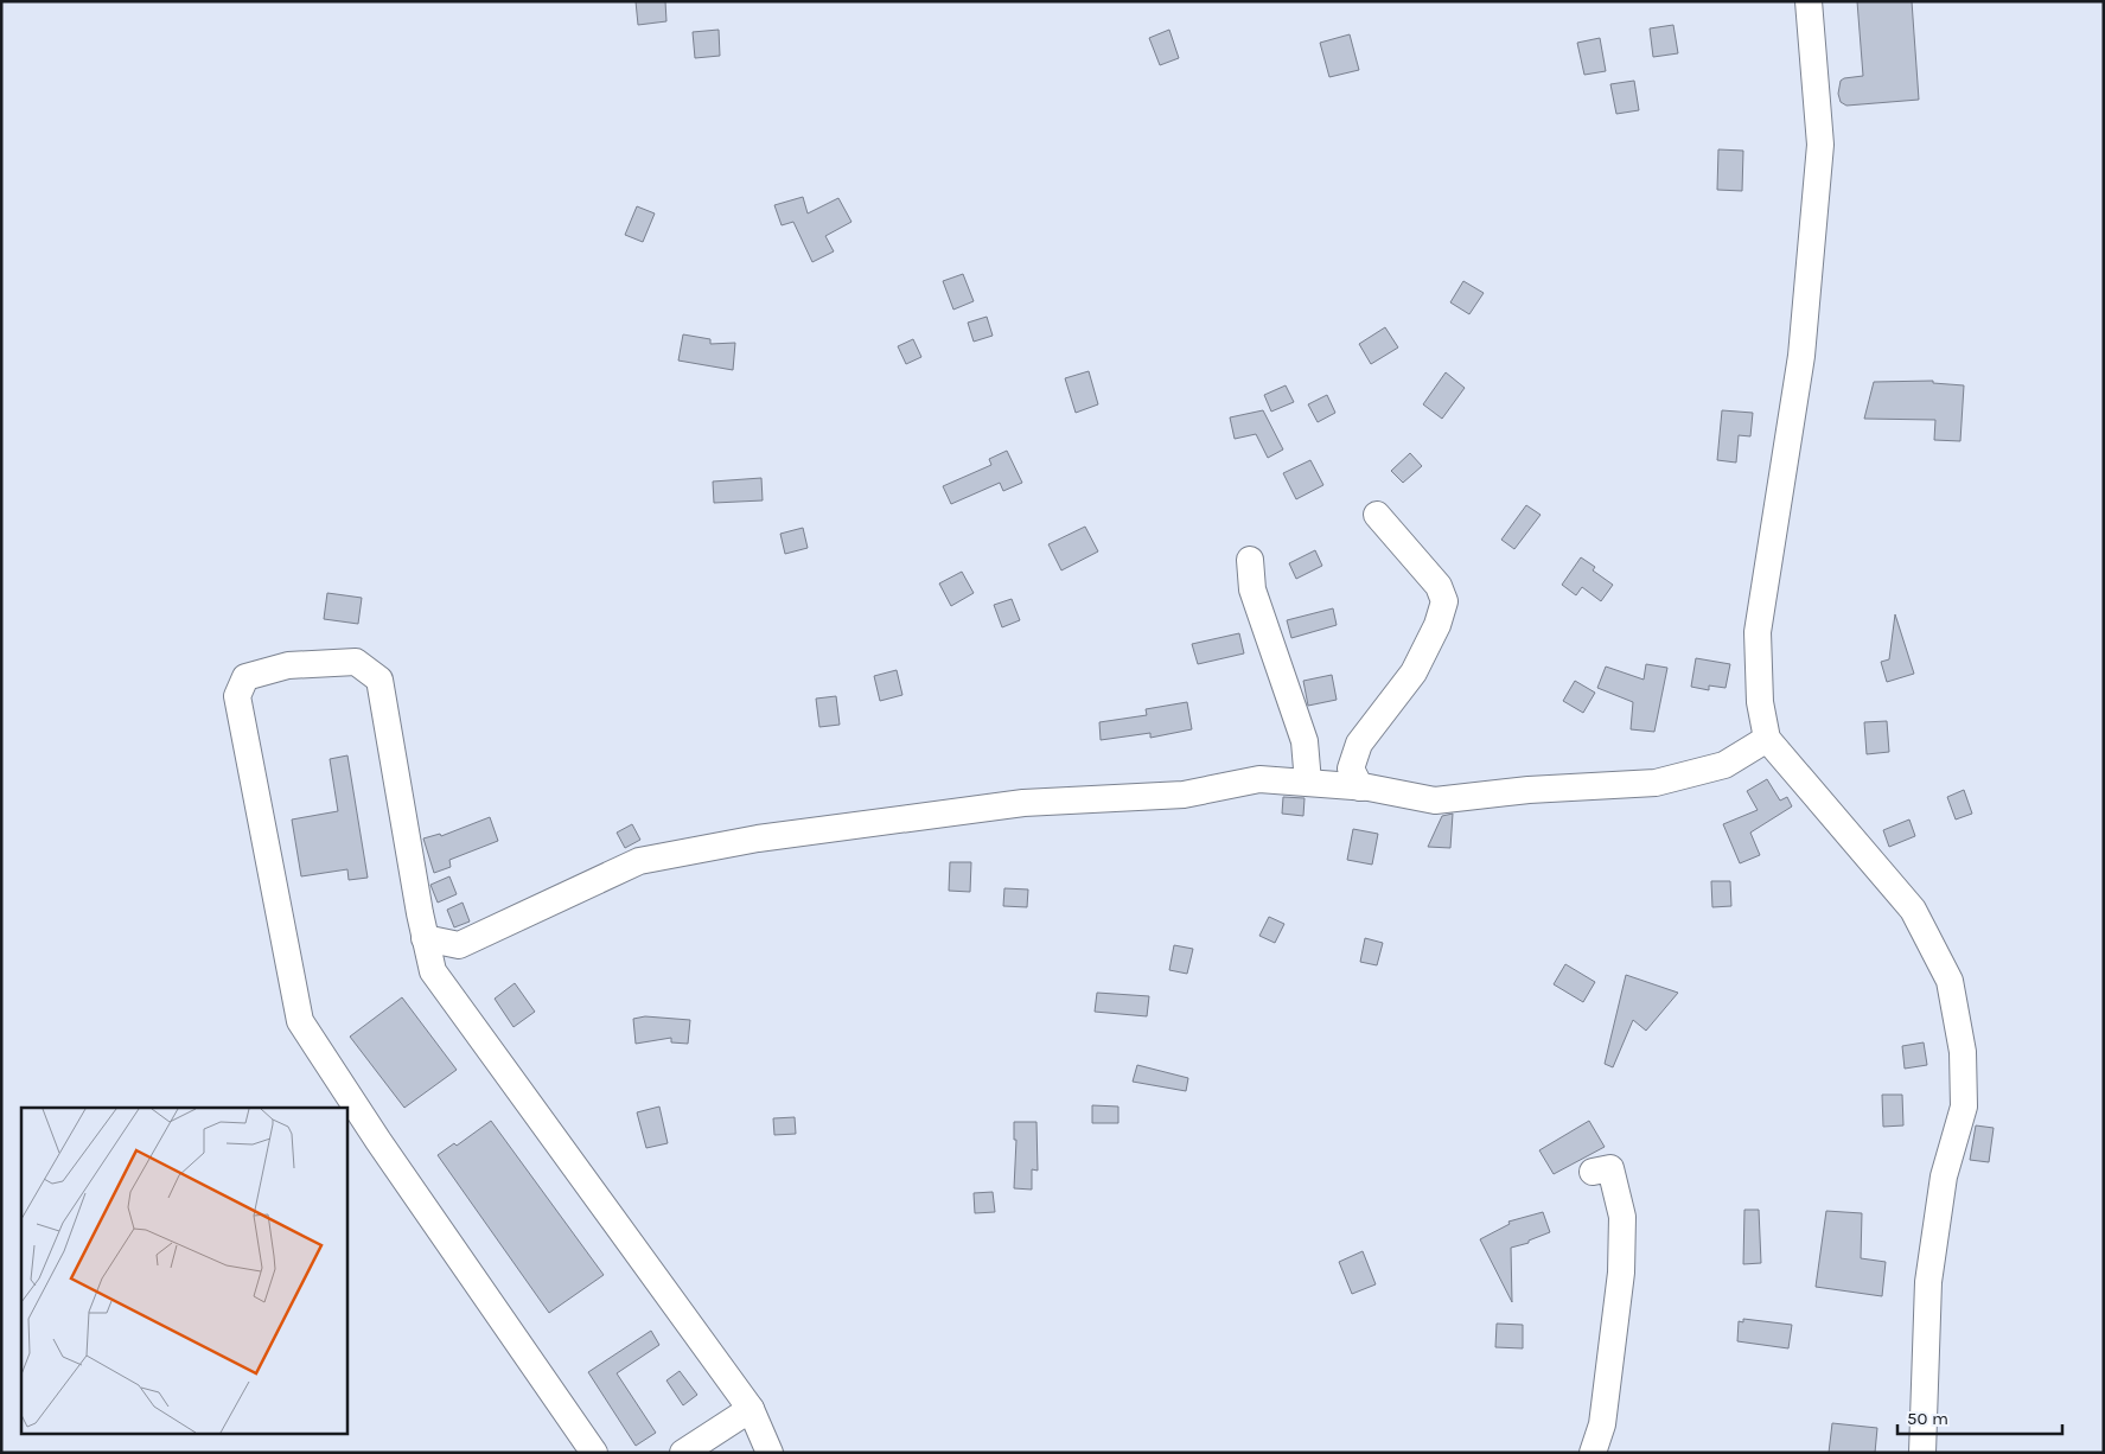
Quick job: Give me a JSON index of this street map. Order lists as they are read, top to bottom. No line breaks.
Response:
{"scale_bar":"50 m"}
